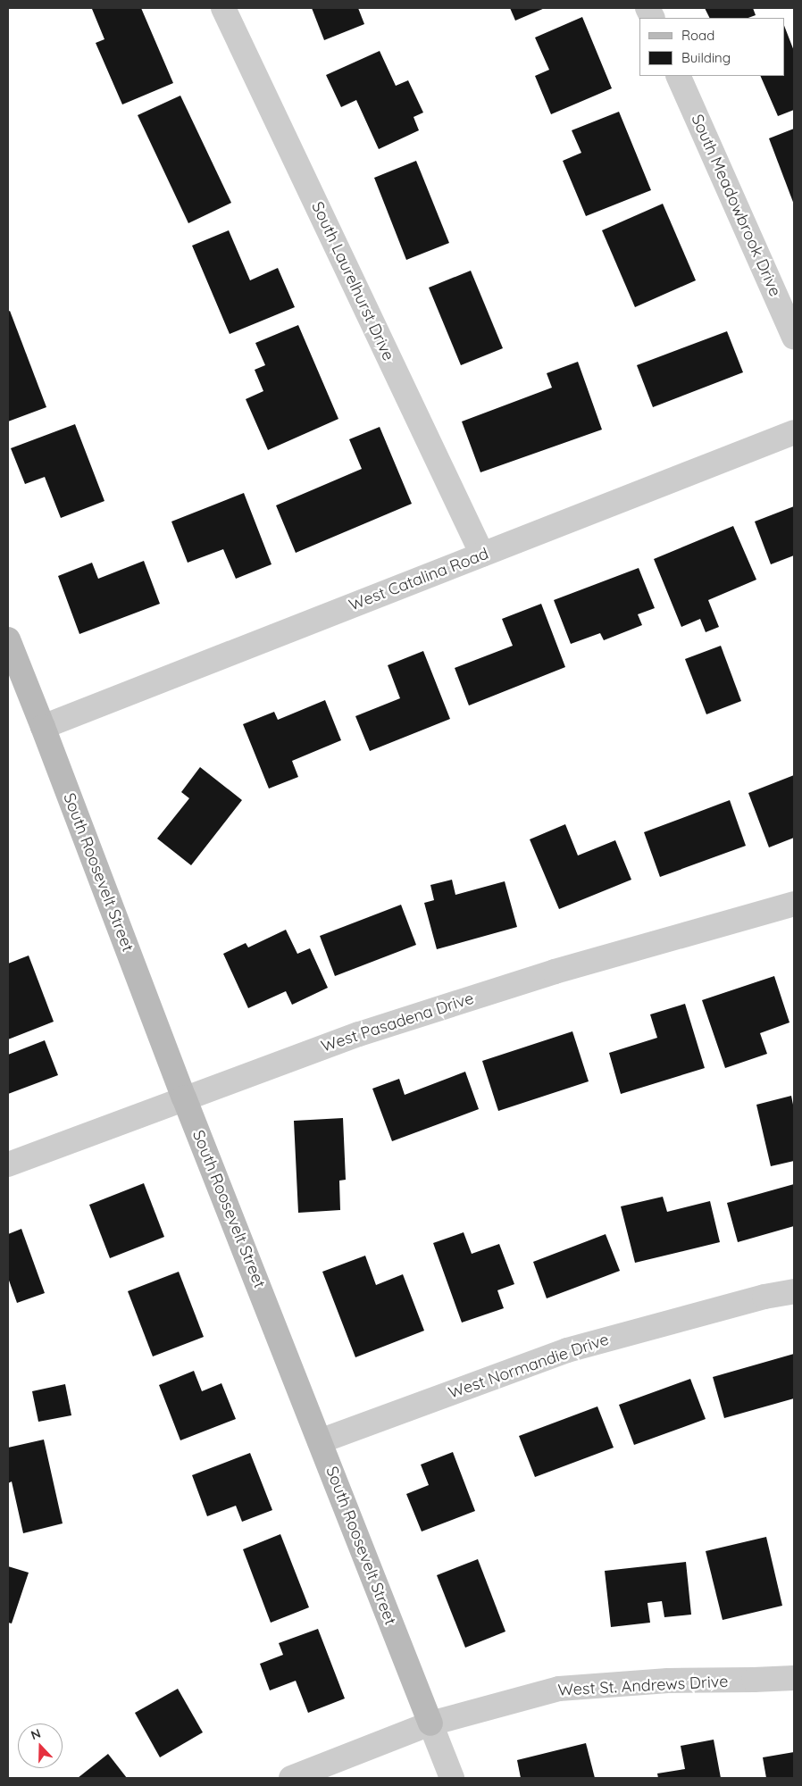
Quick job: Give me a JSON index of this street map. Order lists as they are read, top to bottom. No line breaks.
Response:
{"streets":{"street":["South Meadowbrook Drive","South Laurelhurst Drive","West Catalina Road","South Roosevelt Street","West Pasadena Drive","West Normandie Drive","West St. Andrews Drive"]},"crossings":[["South Laurelhurst Drive","West Catalina Road"],["West Catalina Road","South Roosevelt Street"],["South Roosevelt Street","West Pasadena Drive"],["South Roosevelt Street","West Normandie Drive"],["South Roosevelt Street","West St. Andrews Drive"]],"legend":["Road","Building"],"north":"top"}
